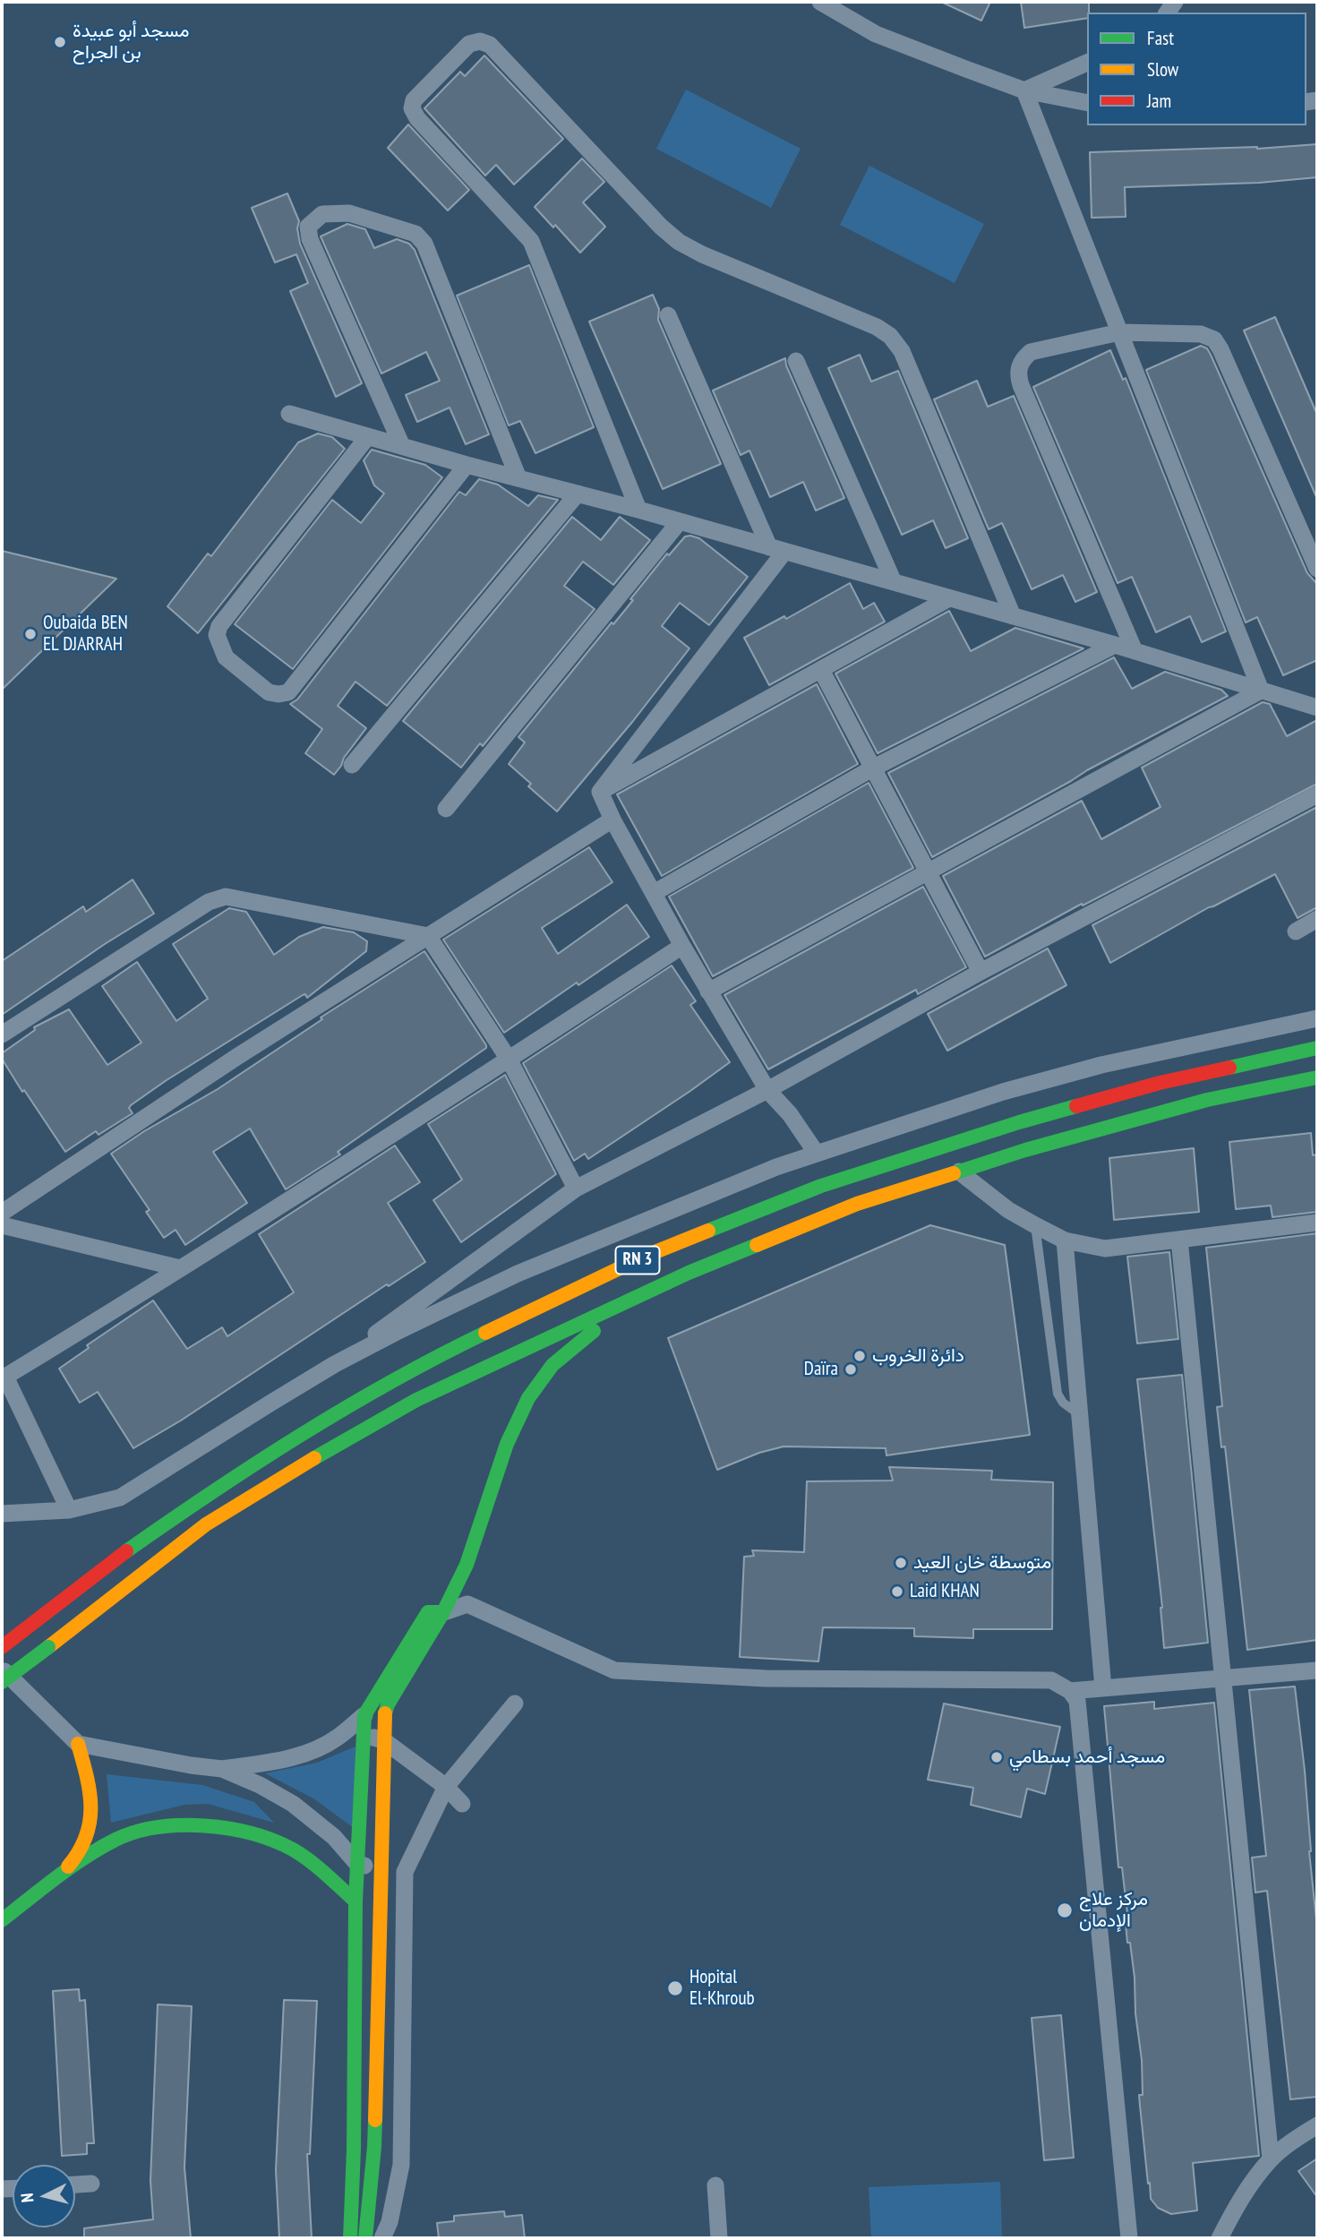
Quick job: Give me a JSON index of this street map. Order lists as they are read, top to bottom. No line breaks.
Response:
{"streets":{"main road":["RN 3"]},"places":["مسجد أبو عبيدة بن الجراح","Oubaida BEN EL DJARRAH","دائرة الخروب","Daïra","متوسطة خان العيد","Laid KHAN","مسجد أحمد بسطامي","مركز علاج الإدمان","Hopital El-Khroub"],"legend":["Fast","Slow","Jam"],"north":"left"}
